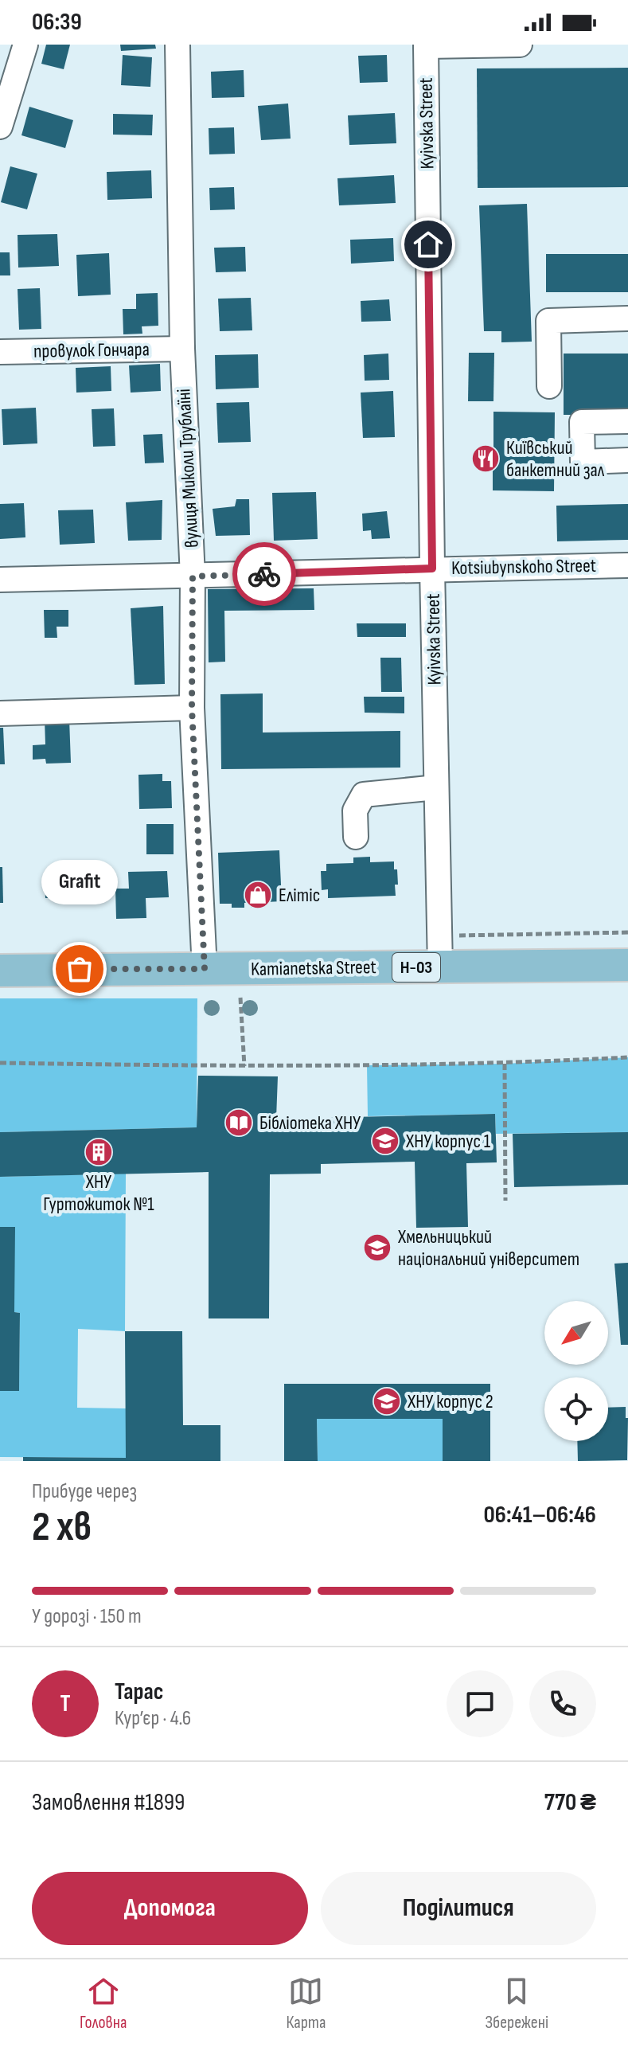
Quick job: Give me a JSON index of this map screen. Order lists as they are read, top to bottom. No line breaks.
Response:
{"streets":{"main road":["Н-03","Kamianetska Street"],"street":["Kyivska Street","провулок Гончара","вулиця Миколи Трублаїні","Kotsiubynskoho Street"]},"crossings":[["Kyivska Street","Kotsiubynskoho Street"],["Kyivska Street","Kamianetska Street"],["провулок Гончара","вулиця Миколи Трублаїні"],["вулиця Миколи Трублаїні","Kotsiubynskoho Street"],["вулиця Миколи Трублаїні","Kamianetska Street"]],"places":{"restaurant":["Київський банкетний зал"],"shop":["Елітіс"],"other":["Grafit"],"library":["Бібліотека ХНУ"],"school or university":["ХНУ корпус 1","Хмельницький національний університет","ХНУ корпус 2"],"building":["ХНУ Гуртожиток №1"]},"north":"bottom left","page":{"status":"06:39","bubble":"Grafit","heading":["2 хв","Прибуде через","06:41–06:46"],"panel":["Тарас","Кур’єр · 4.6","Замовлення #1899","770 ₴"],"bar":"У дорозі · 150 m","round":"Т","buttons":["Допомога","Поділитися"],"tabs":["Головна","Карта","Збережені"]}}
